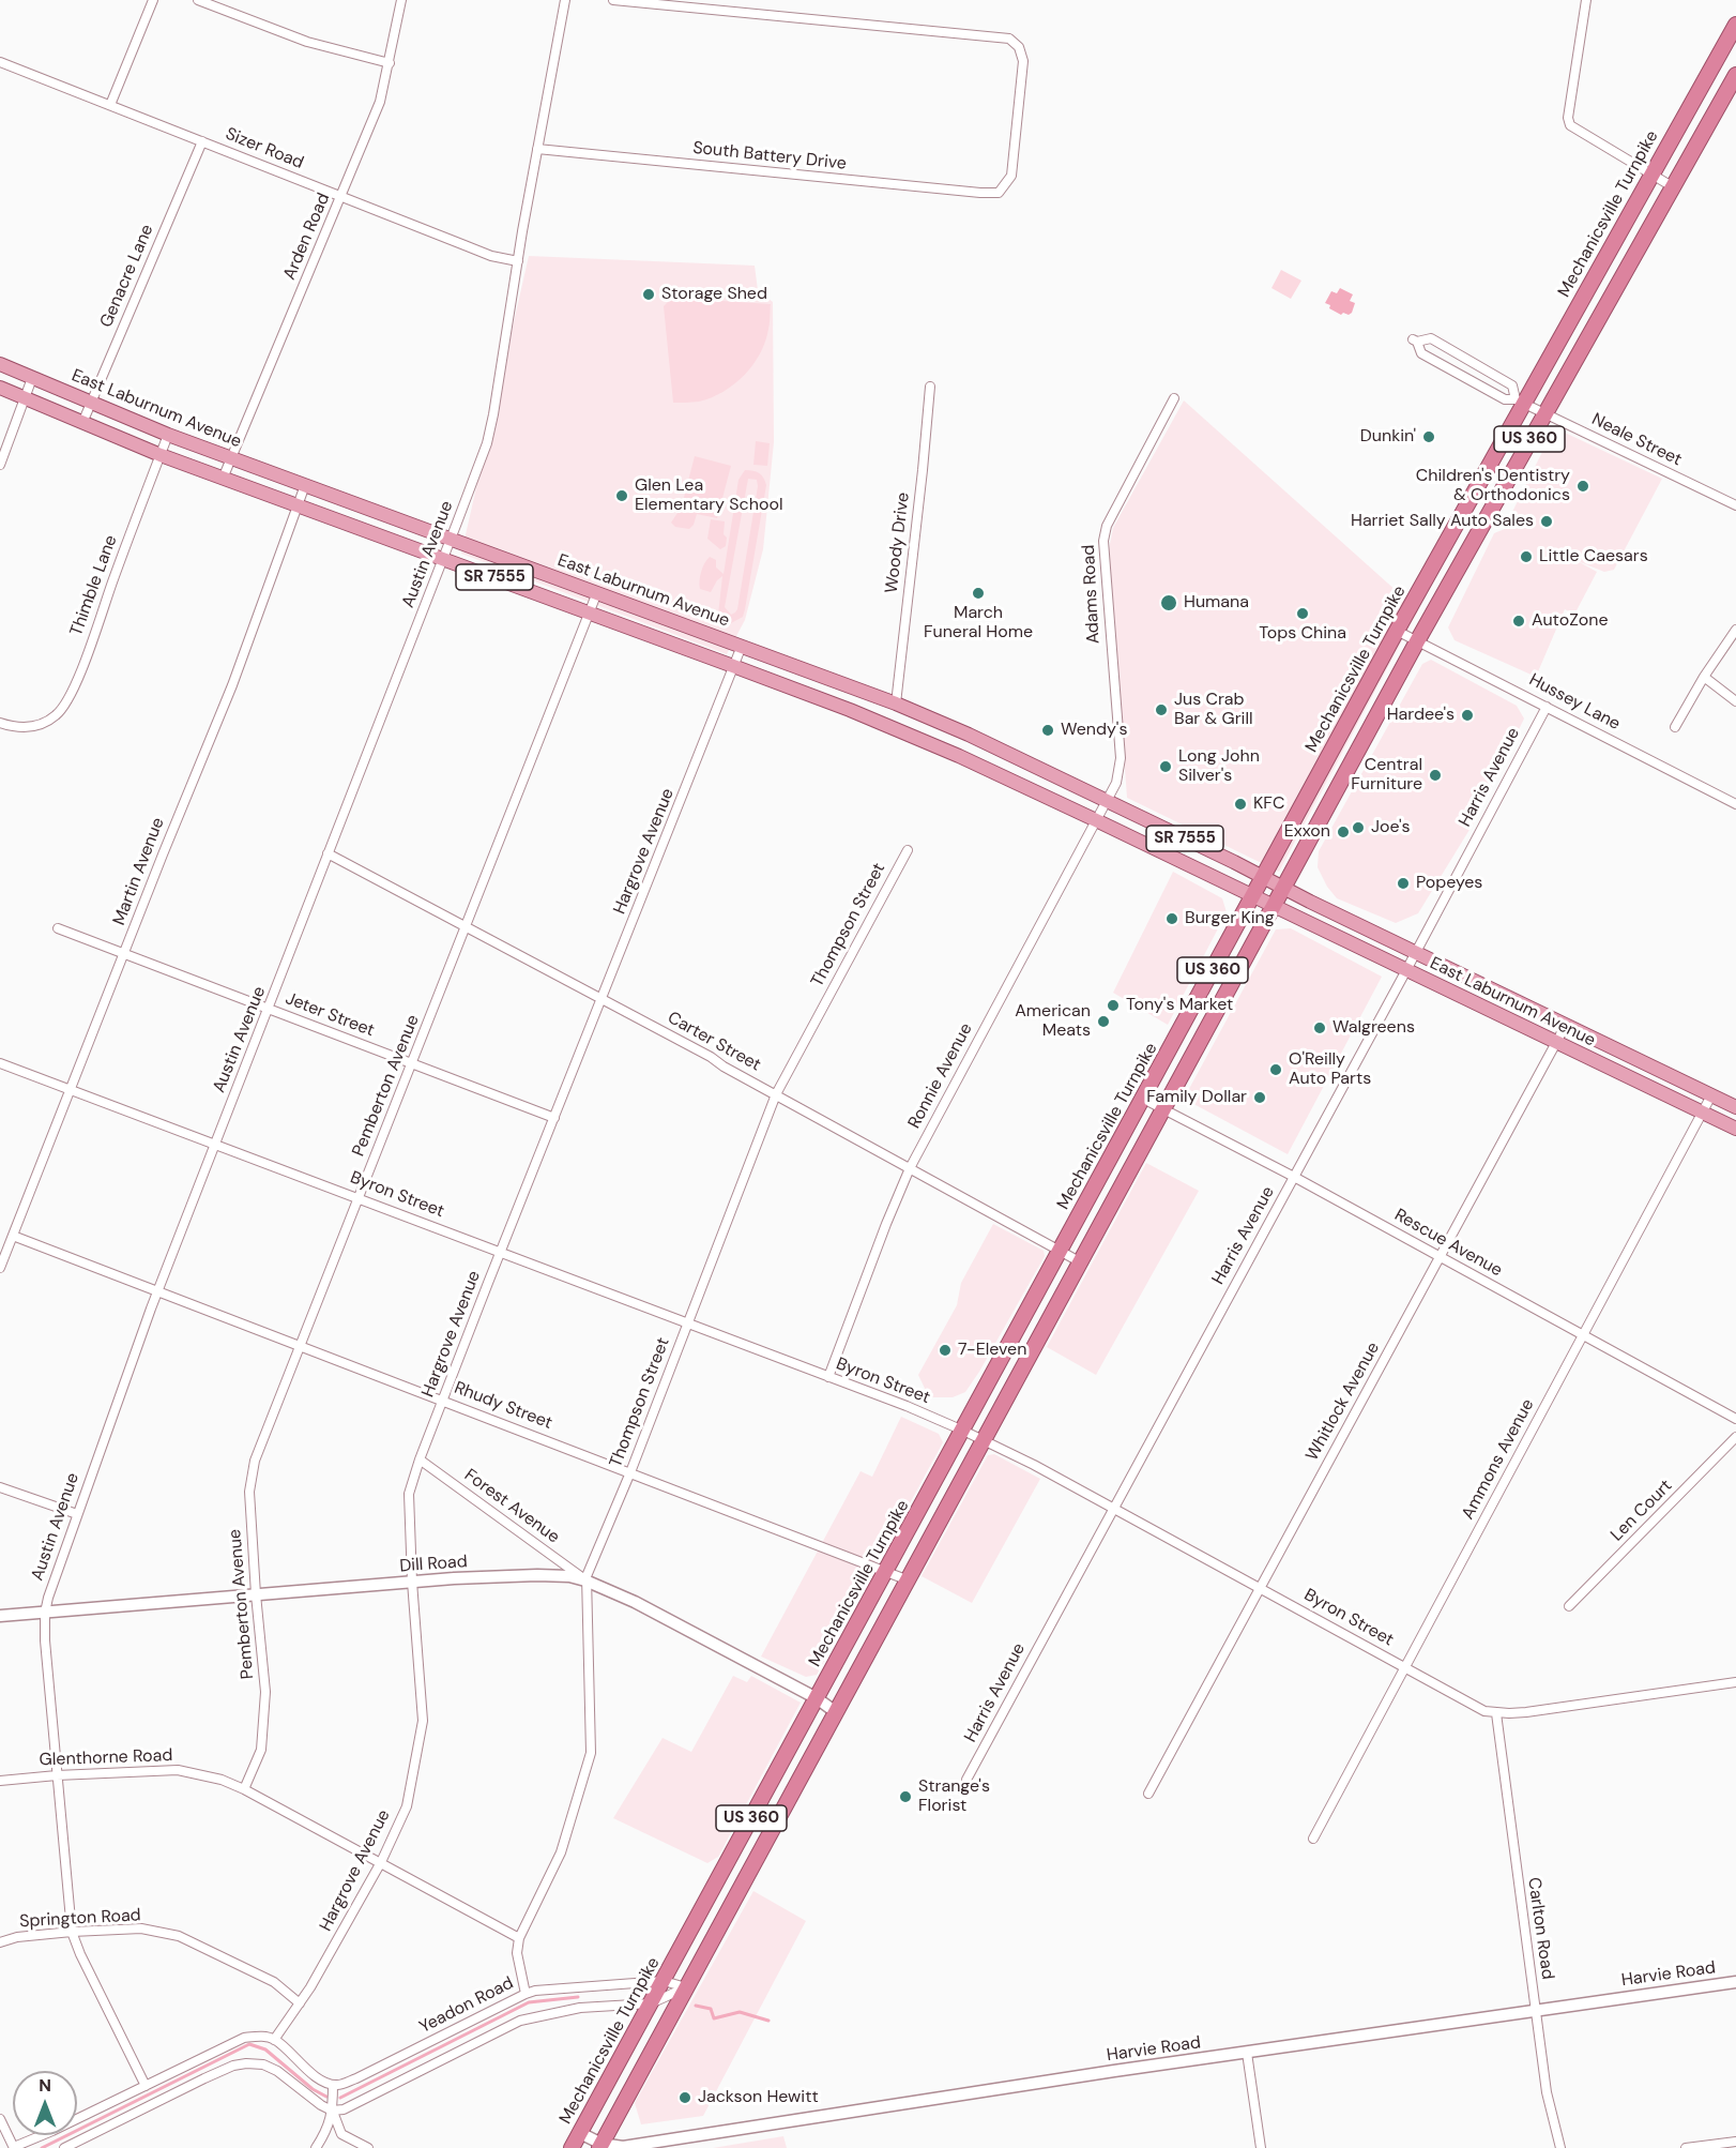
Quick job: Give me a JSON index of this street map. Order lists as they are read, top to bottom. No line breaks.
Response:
{"streets":{"highway":["Mechanicsville Turnpike","US 360"],"main road":["East Laburnum Avenue","SR 7555"],"street":["Sizer Road","South Battery Drive","Arden Road","Genacre Lane","Neale Street","Woody Drive","Austin Avenue","Thimble Lane","Adams Road","Hussey Lane","Harris Avenue","Hargrove Avenue","Martin Avenue","Thompson Street","Jeter Street","Carter Street","Ronnie Avenue","Pemberton Avenue","Byron Street","Rescue Avenue","Whitlock Avenue","Rhudy Street","Ammons Avenue","Forest Avenue","Len Court","Dill Road","Glenthorne Road","Springton Road","Carlton Road","Harvie Road","Yeadon Road"]},"crossings":[["Sizer Road","Arden Road"],["Sizer Road","Genacre Lane"],["Sizer Road","Austin Avenue"],["South Battery Drive","Austin Avenue"],["Mechanicsville Turnpike","East Laburnum Avenue"],["Mechanicsville Turnpike","Neale Street"],["Mechanicsville Turnpike","SR 7555"],["Mechanicsville Turnpike","Hussey Lane"],["Mechanicsville Turnpike","Carter Street"],["Mechanicsville Turnpike","Byron Street"],["Mechanicsville Turnpike","Rescue Avenue"],["Mechanicsville Turnpike","Rhudy Street"],["Mechanicsville Turnpike","Dill Road"],["Mechanicsville Turnpike","Harvie Road"],["Mechanicsville Turnpike","Yeadon Road"],["Arden Road","East Laburnum Avenue"],["Arden Road","SR 7555"],["Genacre Lane","East Laburnum Avenue"],["Genacre Lane","SR 7555"],["East Laburnum Avenue","US 360"],["East Laburnum Avenue","Woody Drive"],["East Laburnum Avenue","Austin Avenue"],["East Laburnum Avenue","SR 7555"],["East Laburnum Avenue","Thimble Lane"],["East Laburnum Avenue","Adams Road"],["East Laburnum Avenue","Harris Avenue"],["East Laburnum Avenue","Hargrove Avenue"],["East Laburnum Avenue","Martin Avenue"],["East Laburnum Avenue","Ronnie Avenue"],["East Laburnum Avenue","Pemberton Avenue"],["East Laburnum Avenue","Whitlock Avenue"],["East Laburnum Avenue","Ammons Avenue"],["US 360","Neale Street"],["US 360","Hussey Lane"],["US 360","Carter Street"],["US 360","Byron Street"],["US 360","Rescue Avenue"],["US 360","Rhudy Street"],["US 360","Dill Road"],["US 360","Harvie Road"],["US 360","Yeadon Road"],["Austin Avenue","SR 7555"],["Austin Avenue","Jeter Street"],["Austin Avenue","Carter Street"],["Austin Avenue","Byron Street"],["Austin Avenue","Rhudy Street"],["Austin Avenue","Dill Road"],["Austin Avenue","Glenthorne Road"],["Austin Avenue","Springton Road"],["SR 7555","Thimble Lane"],["SR 7555","Hargrove Avenue"],["SR 7555","Martin Avenue"],["SR 7555","Ronnie Avenue"],["SR 7555","Pemberton Avenue"],["Adams Road","Ronnie Avenue"],["Hussey Lane","Harris Avenue"],["Harris Avenue","Byron Street"],["Harris Avenue","Rescue Avenue"],["Hargrove Avenue","Jeter Street"],["Hargrove Avenue","Carter Street"],["Hargrove Avenue","Byron Street"],["Hargrove Avenue","Rhudy Street"],["Hargrove Avenue","Forest Avenue"],["Hargrove Avenue","Dill Road"],["Hargrove Avenue","Glenthorne Road"],["Hargrove Avenue","Springton Road"],["Martin Avenue","Jeter Street"],["Martin Avenue","Byron Street"],["Martin Avenue","Rhudy Street"],["Thompson Street","Carter Street"],["Thompson Street","Byron Street"],["Thompson Street","Rhudy Street"],["Thompson Street","Forest Avenue"],["Thompson Street","Dill Road"],["Thompson Street","Glenthorne Road"],["Thompson Street","Yeadon Road"],["Jeter Street","Pemberton Avenue"],["Carter Street","Ronnie Avenue"],["Carter Street","Pemberton Avenue"],["Ronnie Avenue","Byron Street"],["Pemberton Avenue","Byron Street"],["Pemberton Avenue","Rhudy Street"],["Pemberton Avenue","Dill Road"],["Pemberton Avenue","Glenthorne Road"],["Byron Street","Whitlock Avenue"],["Byron Street","Ammons Avenue"],["Byron Street","Carlton Road"],["Rescue Avenue","Whitlock Avenue"],["Rescue Avenue","Ammons Avenue"],["Forest Avenue","Dill Road"],["Carlton Road","Harvie Road"]],"places":["Storage Shed","Dunkin'","Children's Dentistry & Orthodonics","Glen Lea Elementary School","Harriet Sally Auto Sales","Little Caesars","March Funeral Home","Humana","Tops China","AutoZone","Jus Crab Bar & Grill","Hardee's","Wendy's","Long John Silver's","Central Furniture","KFC","Joe's","Exxon","Popeyes","Burger King","Tony's Market","American Meats","Walgreens","O'Reilly Auto Parts","Family Dollar","7-Eleven","Strange's Florist","Jackson Hewitt"],"north":"top"}
